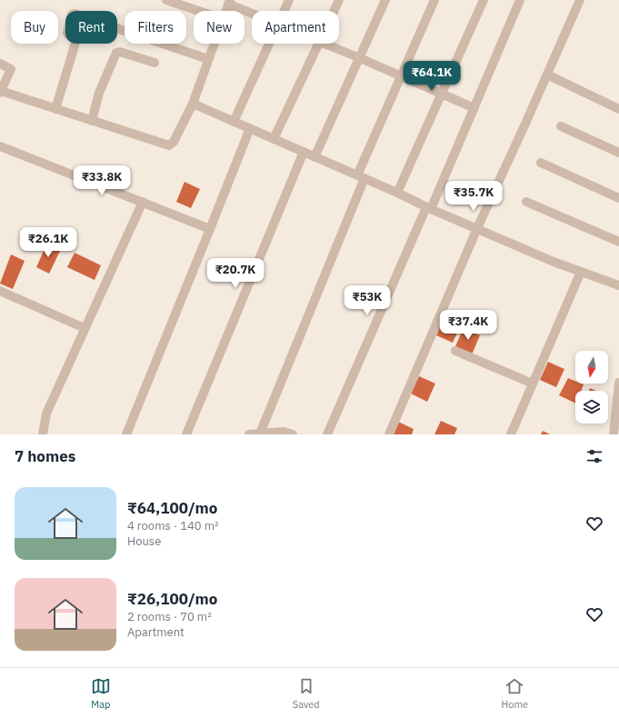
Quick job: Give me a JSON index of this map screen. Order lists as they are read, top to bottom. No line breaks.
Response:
{"north":"bottom","page":{"chip":["Buy","Rent","Filters","New","Apartment"],"price":["₹64.1K","₹33.8K","₹35.7K","₹26.1K","₹20.7K","₹53K","₹37.4K"],"heading":"7 homes","list":[{"name":"₹64,100/mo","note":"4 rooms · 140 m² · House"},{"name":"₹26,100/mo","note":"2 rooms · 70 m² · Apartment"}],"tabs":["Map","Saved","Home"]}}
